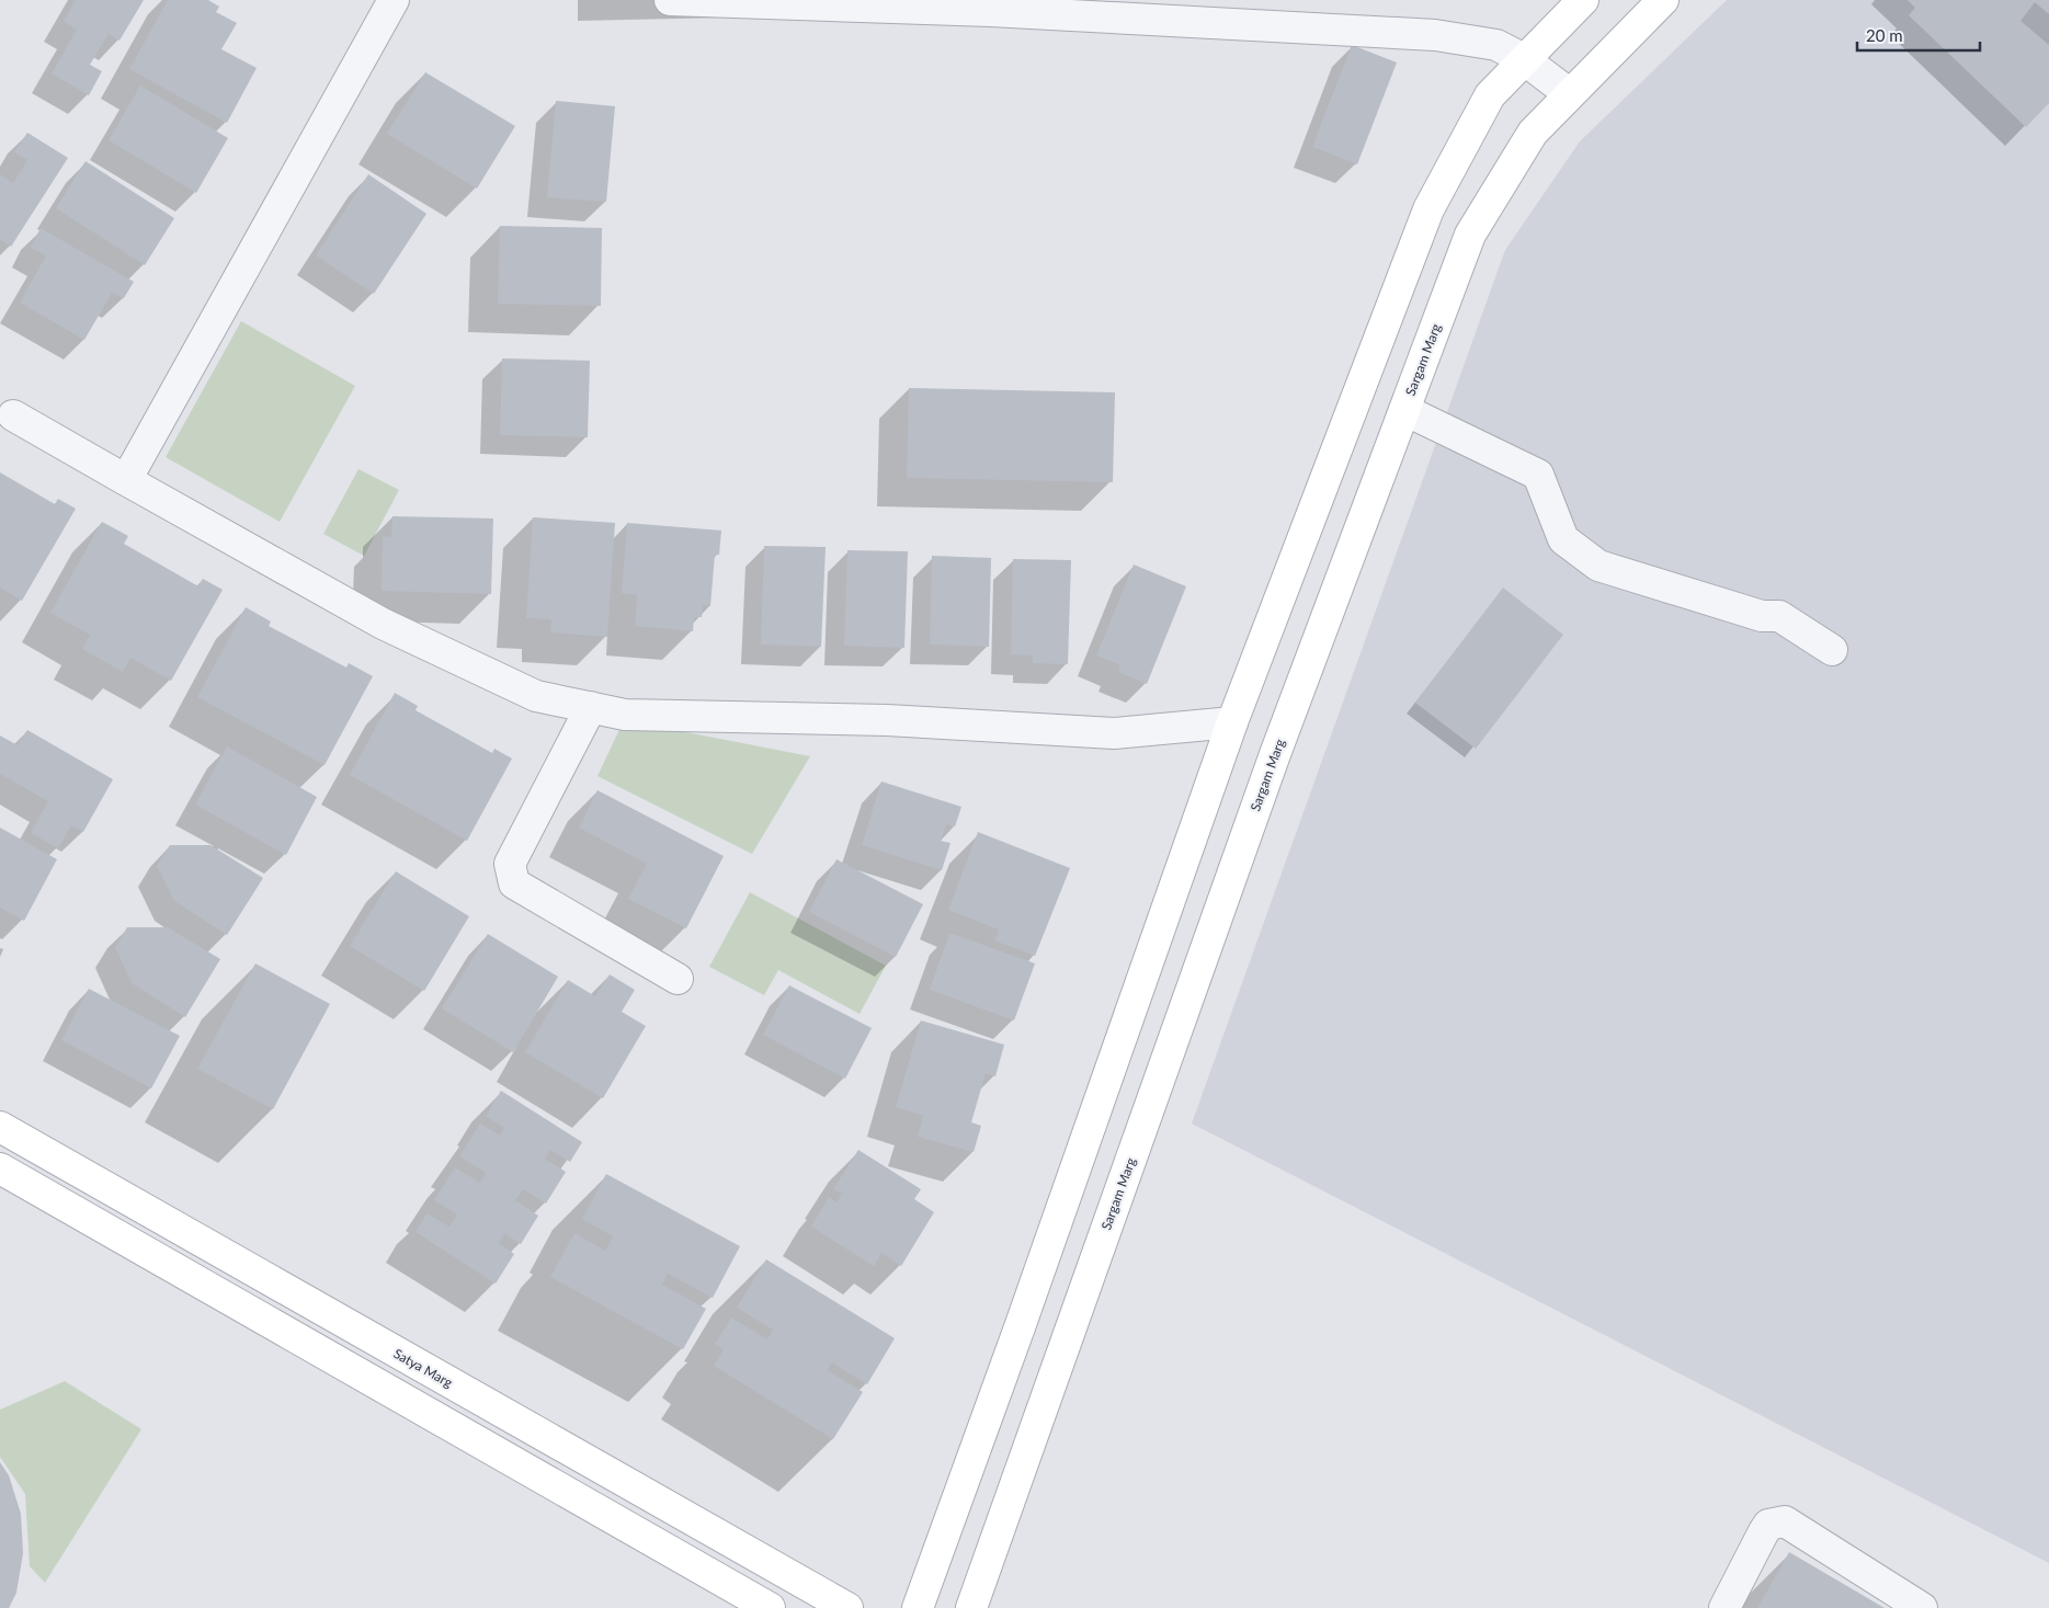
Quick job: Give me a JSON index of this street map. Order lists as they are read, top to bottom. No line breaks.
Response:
{"streets":{"main road":["Sargam Marg","Satya Marg"]},"scale_bar":"20 m"}
